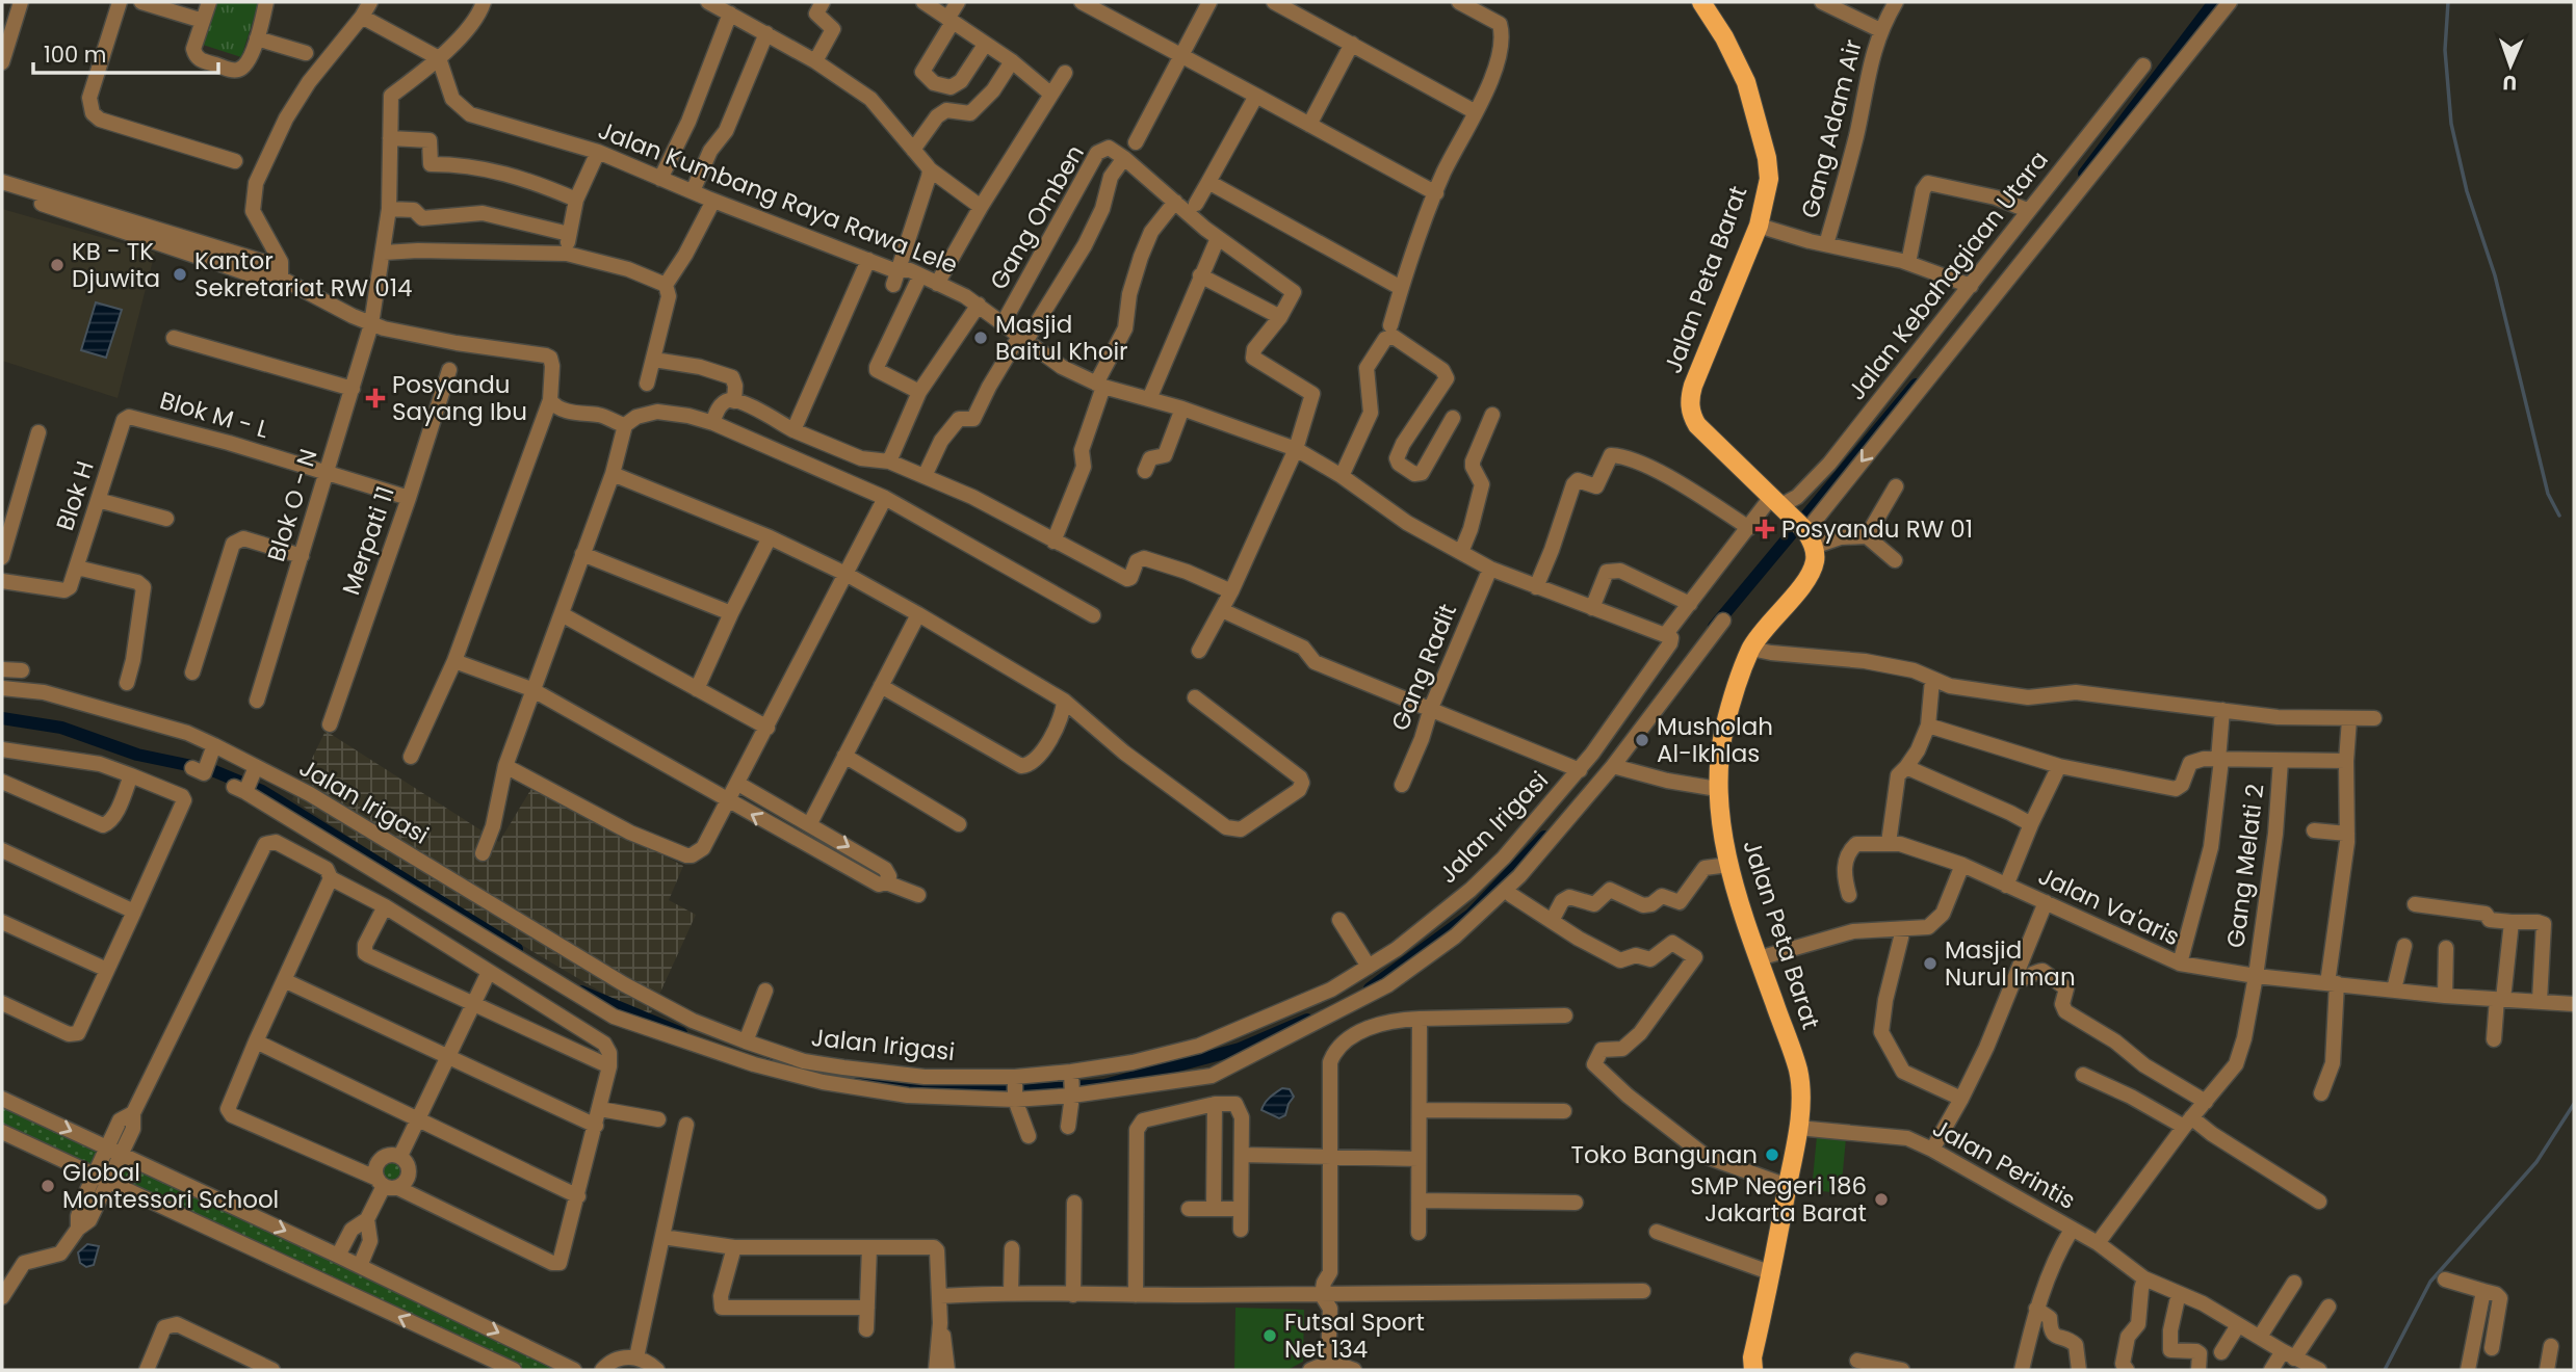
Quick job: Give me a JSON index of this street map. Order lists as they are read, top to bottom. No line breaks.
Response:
{"streets":{"main road":["Jalan Peta Barat"],"street":["Gang Adam Air","Jalan Kumbang Raya Rawa Lele","Gang Omben","Jalan Kebahagiaan Utara","Blok M - L","Blok H","Blok O - N","Merpati 11","Gang Radit","Jalan Irigasi","Gang Melati 2","Jalan Va'aris","Jalan Perintis"]},"crossings":[["Gang Adam Air","Jalan Peta Barat"],["Jalan Kumbang Raya Rawa Lele","Gang Omben"],["Jalan Kumbang Raya Rawa Lele","Blok O - N"],["Jalan Kumbang Raya Rawa Lele","Gang Radit"],["Jalan Kumbang Raya Rawa Lele","Jalan Irigasi"],["Jalan Kebahagiaan Utara","Jalan Peta Barat"],["Jalan Peta Barat","Jalan Perintis"],["Blok M - L","Blok H"],["Blok M - L","Blok O - N"],["Blok M - L","Merpati 11"],["Gang Melati 2","Jalan Va'aris"]],"places":{"other":["KB - TK Djuwita","Kantor Sekretariat RW 014","Masjid Baitul Khoir","Musholah Al-Ikhlas","Masjid Nurul Iman","Toko Bangunan","Global Montessori School","SMP Negeri 186 Jakarta Barat","Futsal Sport Net 134"],"health":["Posyandu Sayang Ibu","Posyandu RW 01"]},"scale_bar":"100 m","north":"bottom"}
